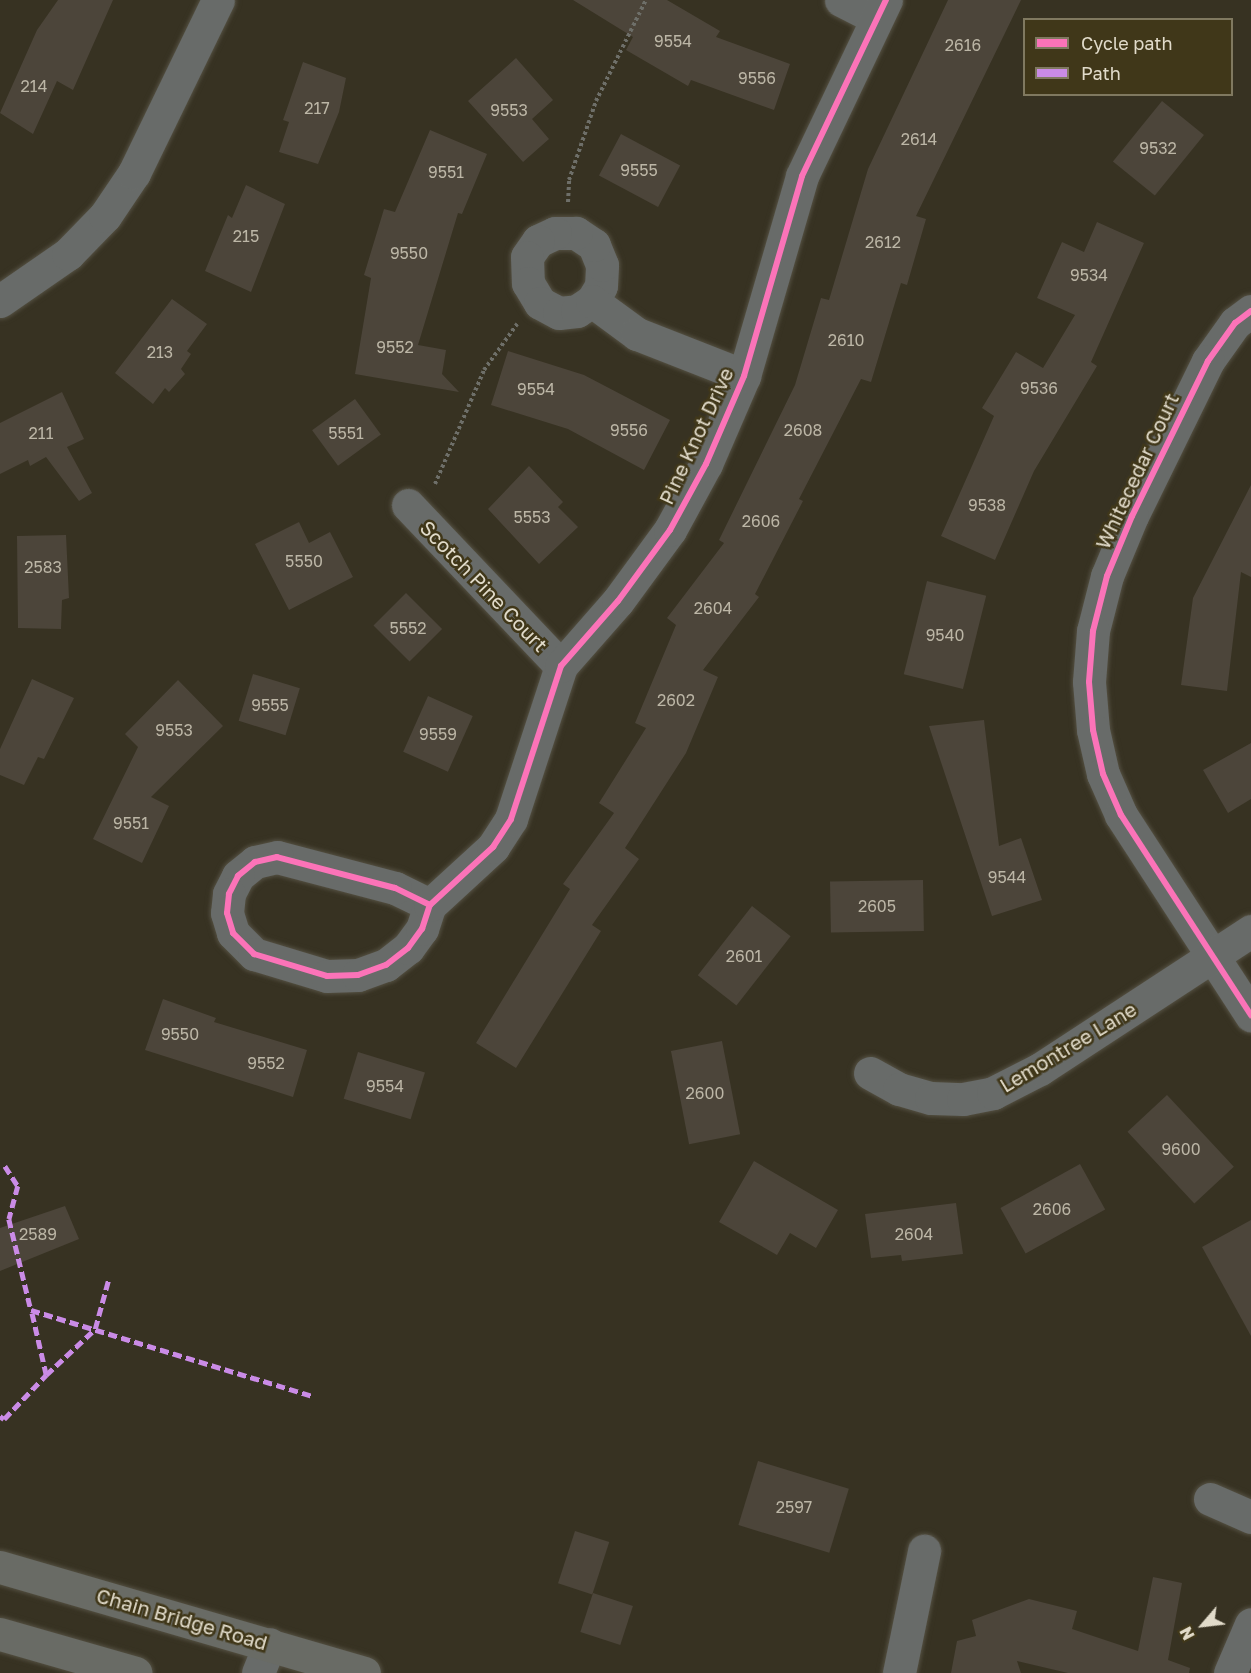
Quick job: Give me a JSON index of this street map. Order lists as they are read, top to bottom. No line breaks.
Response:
{"streets":{"main road":["Chain Bridge Road"],"street":["Pine Knot Drive","Whitecedar Court","Scotch Pine Court","Lemontree Lane"]},"crossings":[["Pine Knot Drive","Scotch Pine Court"],["Whitecedar Court","Lemontree Lane"]],"house_numbers":["9554","2616","9556","214","217","9553","2614","9532","9555","9551","215","2612","9550","9534","2610","9552","213","9536","9554","9556","2608","211","5551","9538","5553","2606","5550","2583","2604","5552","9540","2602","9555","9553","9559","9551","9544","2605","2601","9550","9552","9554","2600","9600","2606","2589","2604","2597"],"legend":["Cycle path","Path"],"north":"bottom left"}
